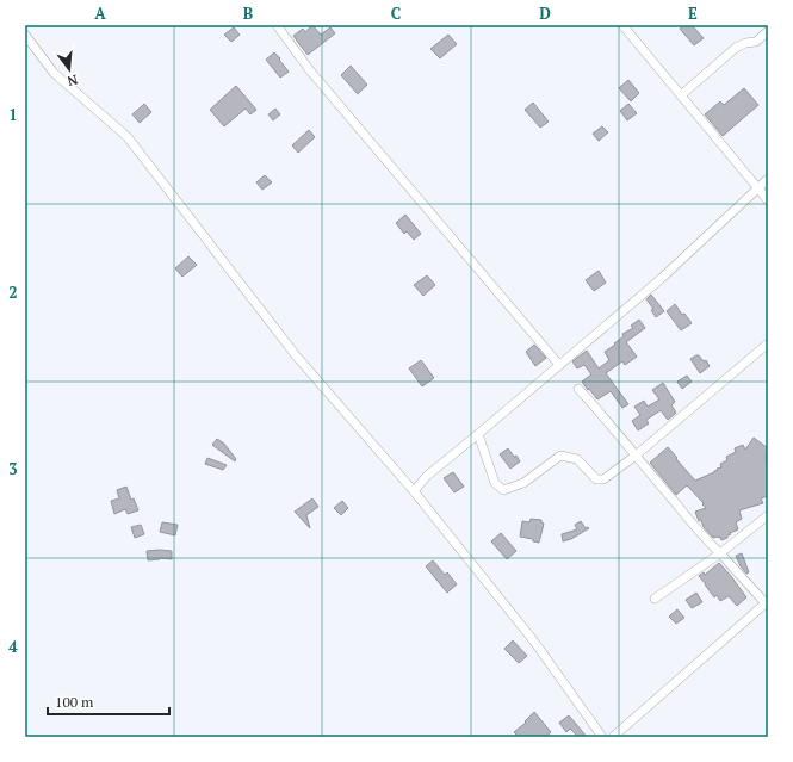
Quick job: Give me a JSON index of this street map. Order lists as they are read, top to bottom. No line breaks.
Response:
{"scale_bar":"100 m","north":"bottom","grid":{"columns":["A","B","C","D","E"],"rows":["1","2","3","4"]}}
